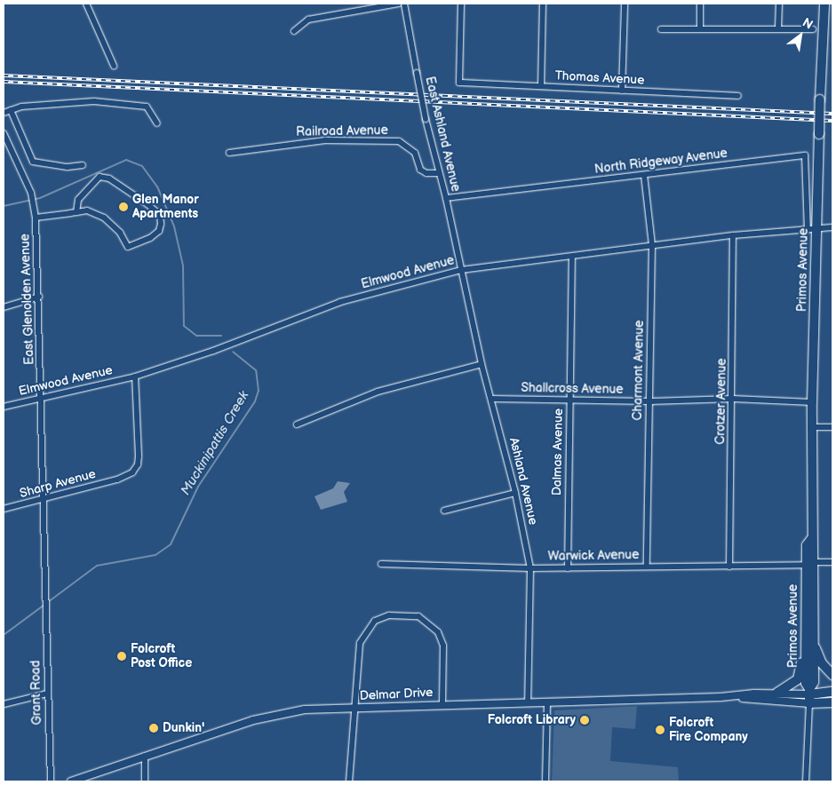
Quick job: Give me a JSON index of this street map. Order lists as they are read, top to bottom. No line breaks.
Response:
{"streets":{"main road":["Primos Avenue"],"street":["Thomas Avenue","Railroad Avenue","East Ashland Avenue","North Ridgeway Avenue","Elmwood Avenue","East Glenolden Avenue","Charmont Avenue","Shallcross Avenue","Crotzer Avenue","Dalmas Avenue","Ashland Avenue","Sharp Avenue","Warwick Avenue","Grant Road","Delmar Drive"]},"crossings":[["Railroad Avenue","East Ashland Avenue"],["East Ashland Avenue","North Ridgeway Avenue"],["East Ashland Avenue","Elmwood Avenue"],["East Ashland Avenue","Ashland Avenue"],["North Ridgeway Avenue","Primos Avenue"],["North Ridgeway Avenue","Elmwood Avenue"],["North Ridgeway Avenue","Charmont Avenue"],["Primos Avenue","Elmwood Avenue"],["Primos Avenue","Shallcross Avenue"],["Primos Avenue","Warwick Avenue"],["Primos Avenue","Delmar Drive"],["Elmwood Avenue","East Glenolden Avenue"],["Elmwood Avenue","Charmont Avenue"],["Elmwood Avenue","Crotzer Avenue"],["Elmwood Avenue","Dalmas Avenue"],["Elmwood Avenue","Ashland Avenue"],["Elmwood Avenue","Sharp Avenue"],["East Glenolden Avenue","Sharp Avenue"],["East Glenolden Avenue","Grant Road"],["Charmont Avenue","Shallcross Avenue"],["Charmont Avenue","Warwick Avenue"],["Shallcross Avenue","Crotzer Avenue"],["Shallcross Avenue","Dalmas Avenue"],["Shallcross Avenue","Ashland Avenue"],["Crotzer Avenue","Warwick Avenue"],["Dalmas Avenue","Warwick Avenue"],["Ashland Avenue","Warwick Avenue"],["Ashland Avenue","Delmar Drive"]],"water":["Muckinipattis Creek"],"places":["Glen Manor Apartments","Folcroft Post Office","Folcroft Library","Dunkin'","Folcroft Fire Company"],"north":"top right"}
